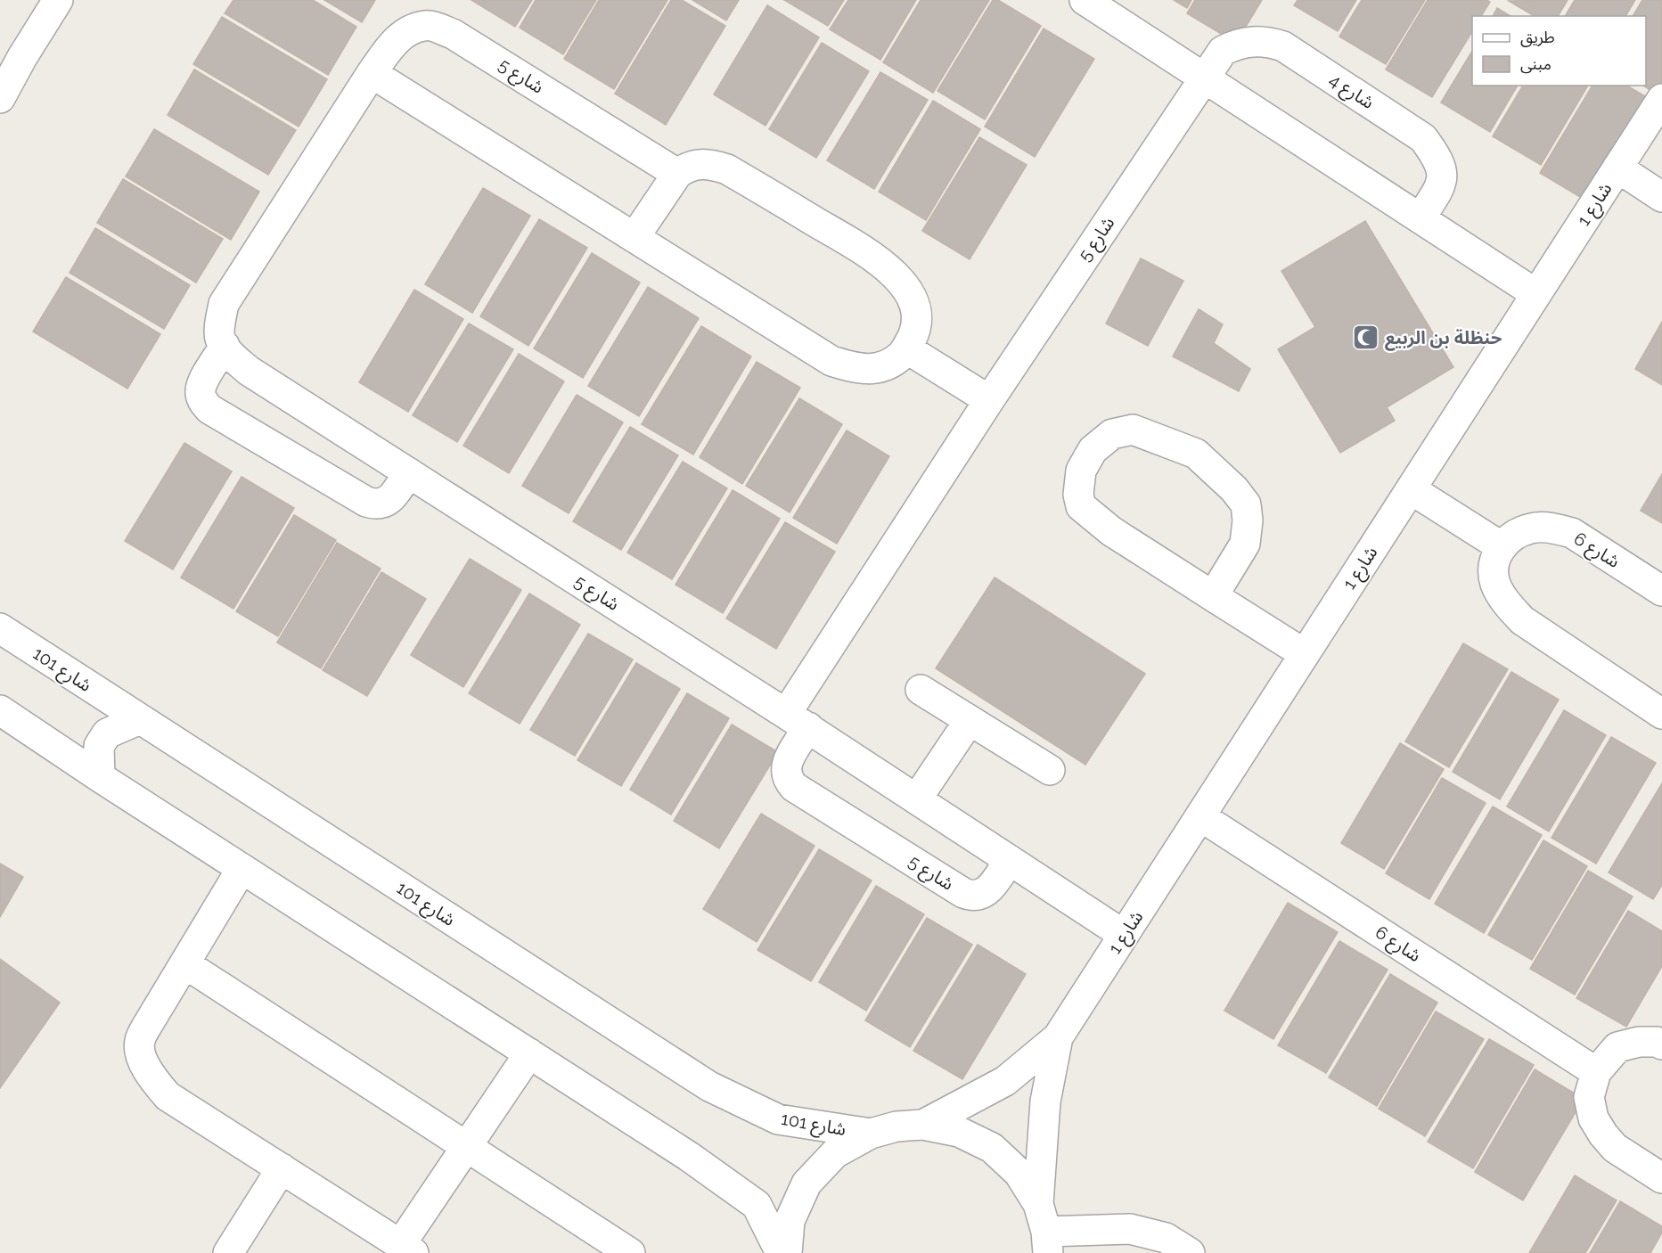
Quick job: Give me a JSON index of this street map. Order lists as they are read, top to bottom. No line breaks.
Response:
{"streets":{"street":["شارع 5","شارع 4","شارع 1","شارع 6","شارع 101"]},"crossings":[["شارع 5","شارع 4"],["شارع 5","شارع 1"],["شارع 1","شارع 6"]],"places":{"mosque":["حنظلة بن الربيع"]},"legend":["طريق","مبنى"]}
